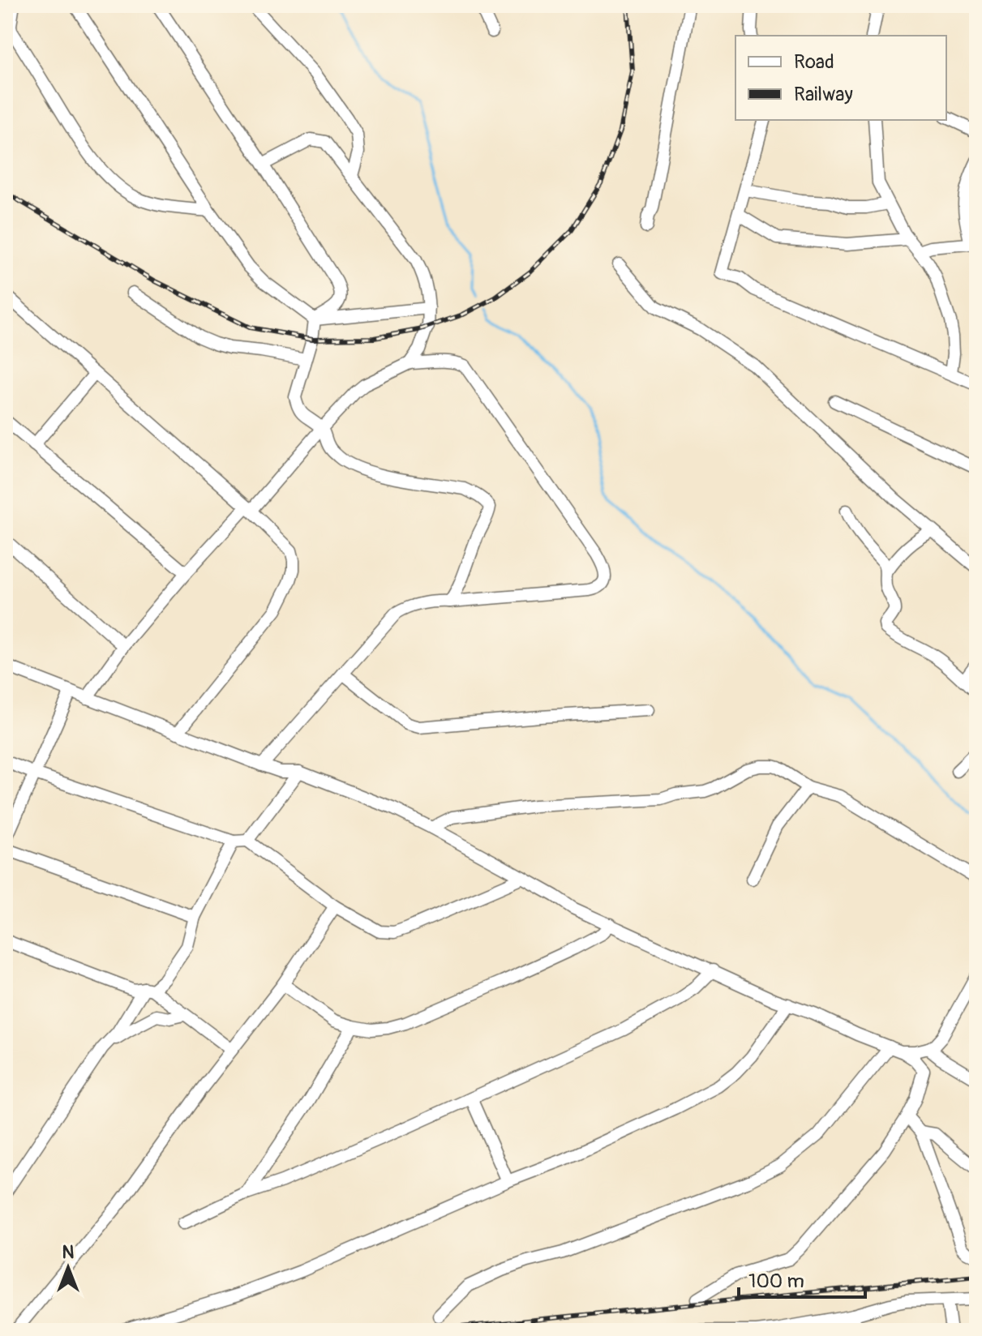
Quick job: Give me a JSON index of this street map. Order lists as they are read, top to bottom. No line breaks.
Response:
{"legend":["Road","Railway"],"scale_bar":"100 m","north":"top"}
